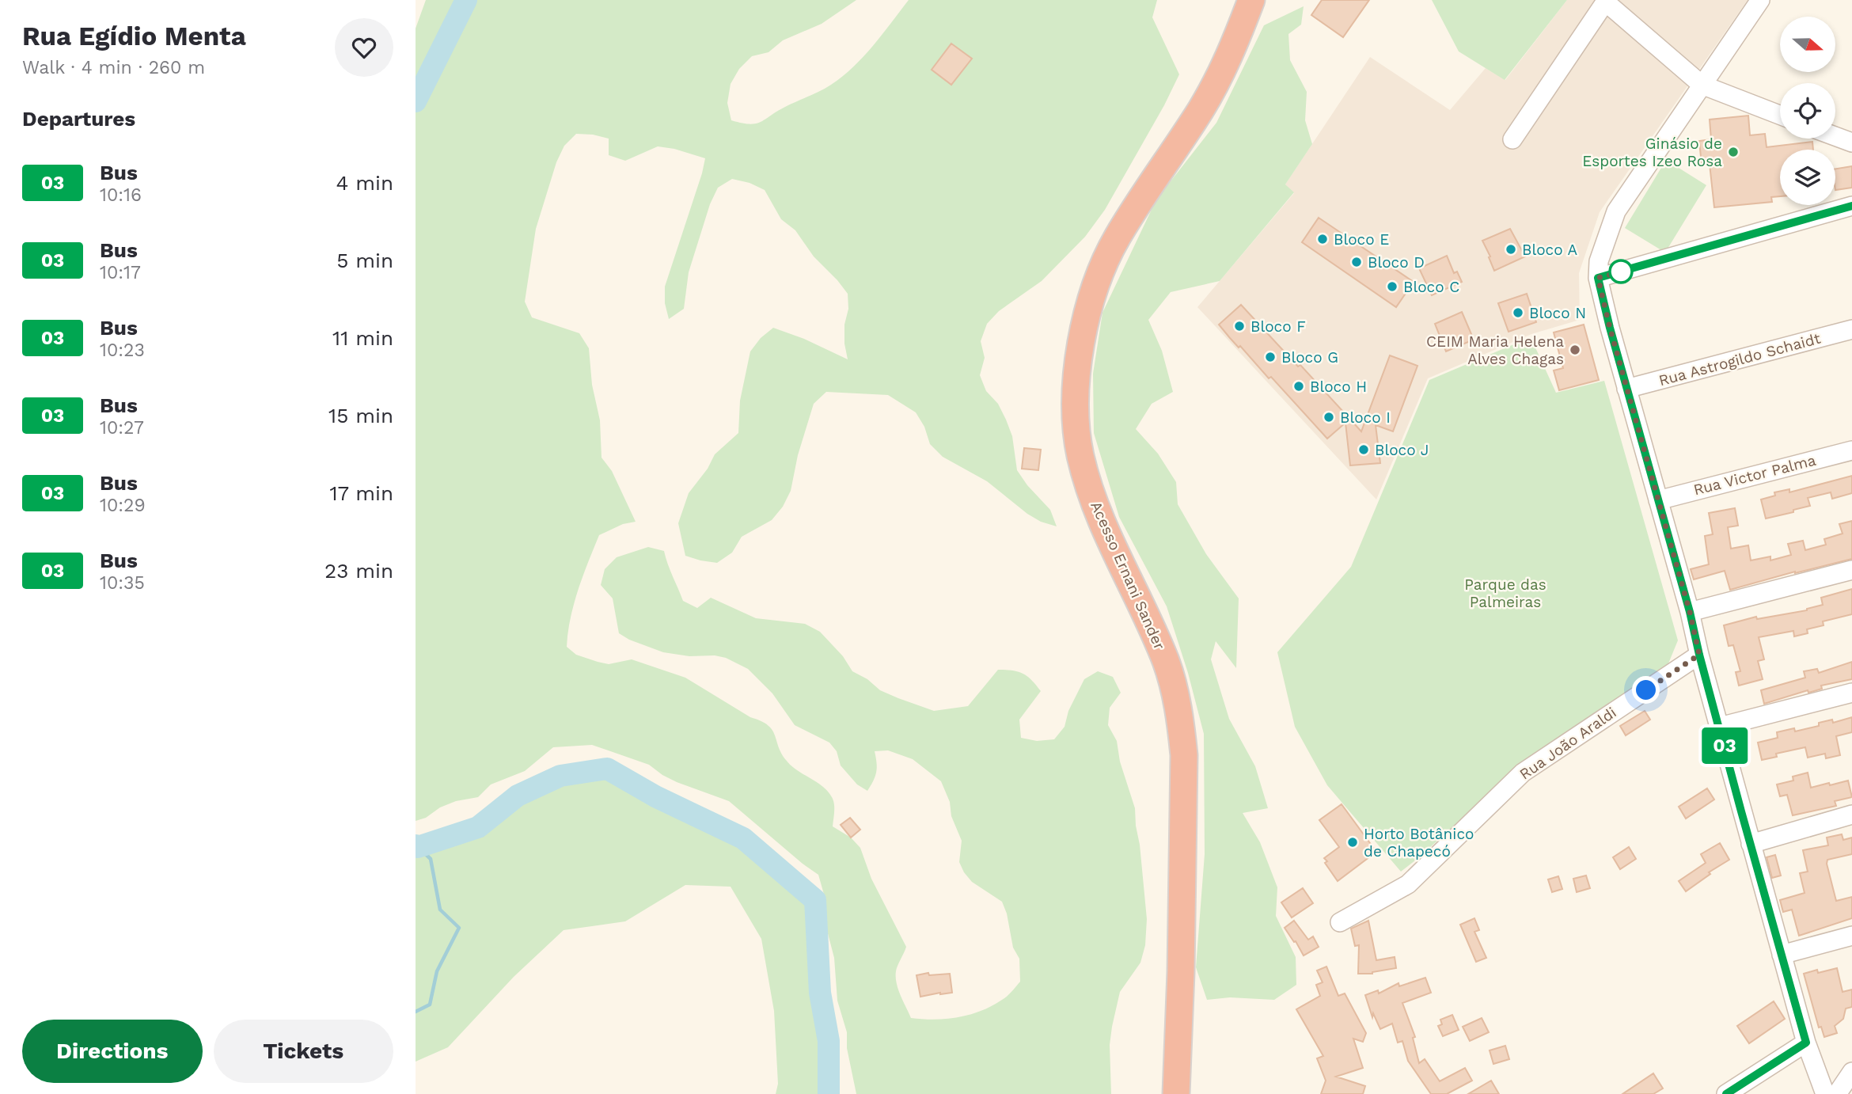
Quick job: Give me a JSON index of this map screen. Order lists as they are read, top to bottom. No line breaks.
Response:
{"streets":{"highway":["Acesso Ernani Sander"],"street":["Rua Astrogildo Schaidt","Rua Victor Palma","Rua João Araldi"]},"parks":["Parque das Palmeiras"],"places":["Ginásio de Esportes Izeo Rosa","Bloco E","Bloco A","Bloco D","Bloco C","Bloco N","Bloco F","CEIM Maria Helena Alves Chagas","Bloco G","Bloco H","Bloco I","Bloco J","Horto Botânico de Chapecó"],"lines":["bus line 03"],"north":"right","page":{"heading":[["Rua Egídio Menta","Walk · 4 min · 260 m"],"Departures"],"on_map":"03","list":[{"mark":"03","name":"Bus","note":"10:16","value":"4 min"},{"mark":"03","name":"Bus","note":"10:17","value":"5 min"},{"mark":"03","name":"Bus","note":"10:23","value":"11 min"},{"mark":"03","name":"Bus","note":"10:27","value":"15 min"},{"mark":"03","name":"Bus","note":"10:29","value":"17 min"},{"mark":"03","name":"Bus","note":"10:35","value":"23 min"}],"buttons":["Directions","Tickets"]}}
